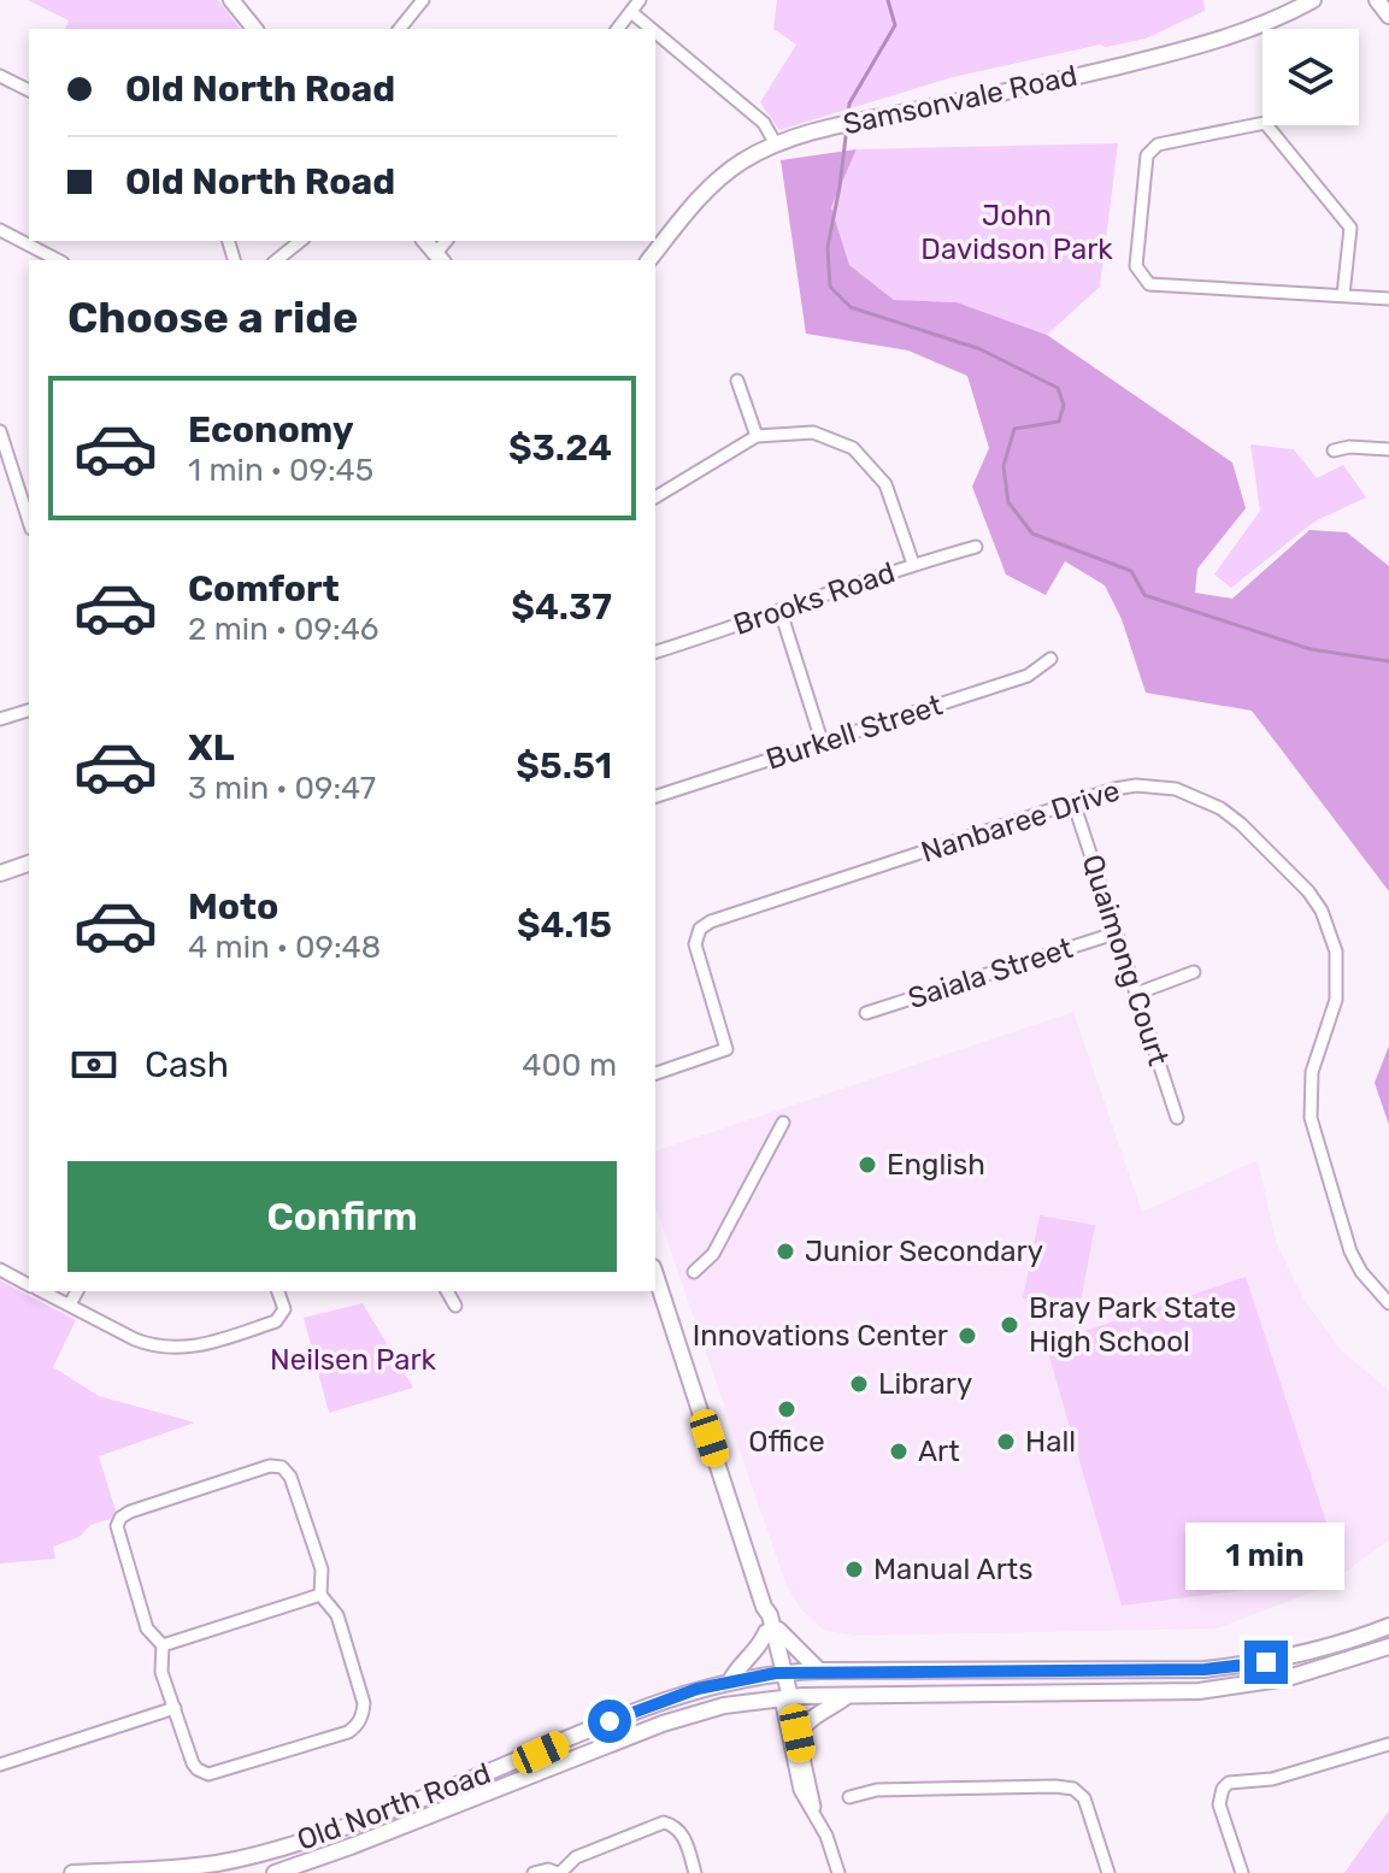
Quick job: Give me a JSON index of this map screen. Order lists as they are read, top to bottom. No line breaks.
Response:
{"streets":{"main road":["Samsonvale Road","Old North Road"],"street":["Brooks Road","Burkell Street","Nanbaree Drive","Quaimong Court","Saiala Street"]},"crossings":[["Nanbaree Drive","Quaimong Court"],["Quaimong Court","Saiala Street"]],"parks":["John Davidson Park","Neilsen Park"],"places":["English","Junior Secondary","Bray Park State High School","Innovations Center","Library","Office","Hall","Art","Manual Arts"],"page":{"banner":["Old North Road","Old North Road"],"heading":"Choose a ride","list":[{"name":"Economy","note":"1 min · 09:45","value":"$3.24"},{"name":"Comfort","note":"2 min · 09:46","value":"$4.37"},{"name":"XL","note":"3 min · 09:47","value":"$5.51"},{"name":"Moto","note":"4 min · 09:48","value":"$4.15"}],"pay":["Cash","400 m"],"buttons":"Confirm","bubble":"1 min"}}
